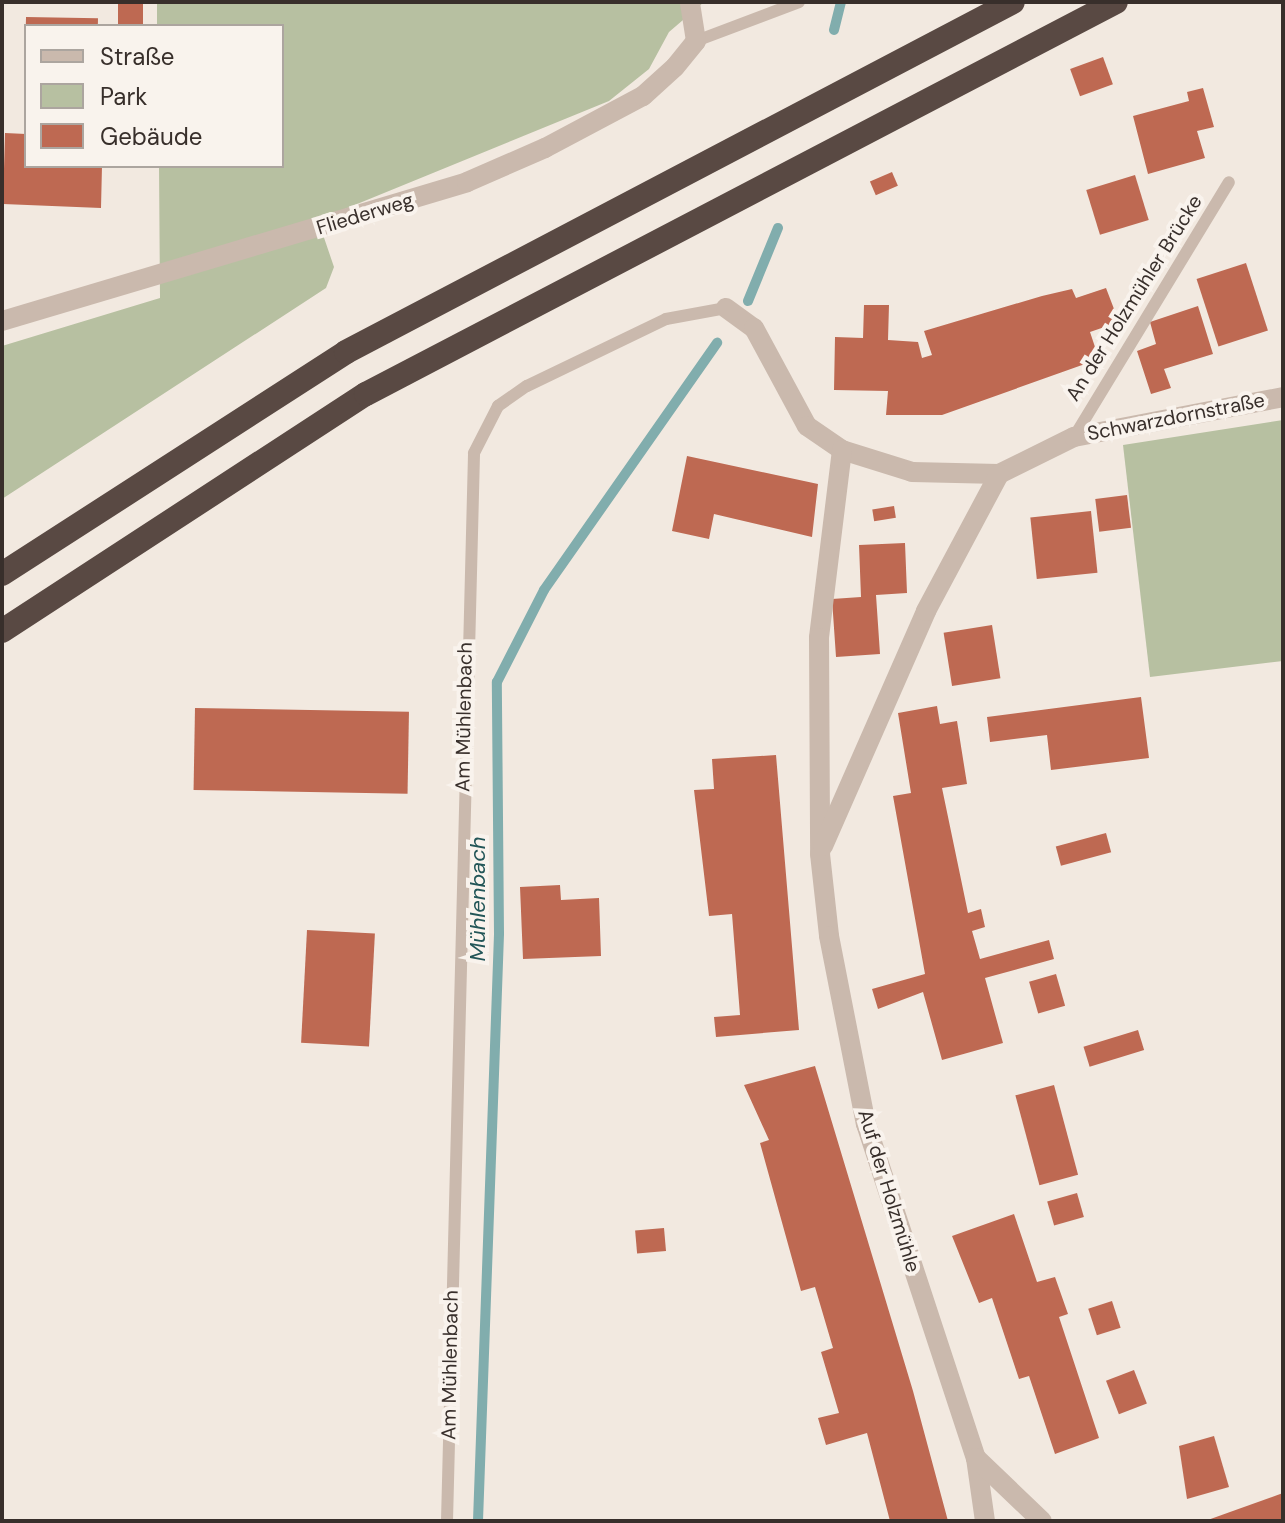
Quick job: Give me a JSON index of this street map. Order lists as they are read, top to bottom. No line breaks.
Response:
{"streets":{"street":["Fliederweg","Schwarzdornstraße","Am Mühlenbach","Auf der Holzmühle"],"lane":["An der Holzmühler Brücke"]},"crossings":[["An der Holzmühler Brücke","Schwarzdornstraße"],["Schwarzdornstraße","Am Mühlenbach"],["Schwarzdornstraße","Auf der Holzmühle"],["Am Mühlenbach","Auf der Holzmühle"]],"water":["Mühlenbach"],"legend":["Straße","Park","Gebäude"]}
